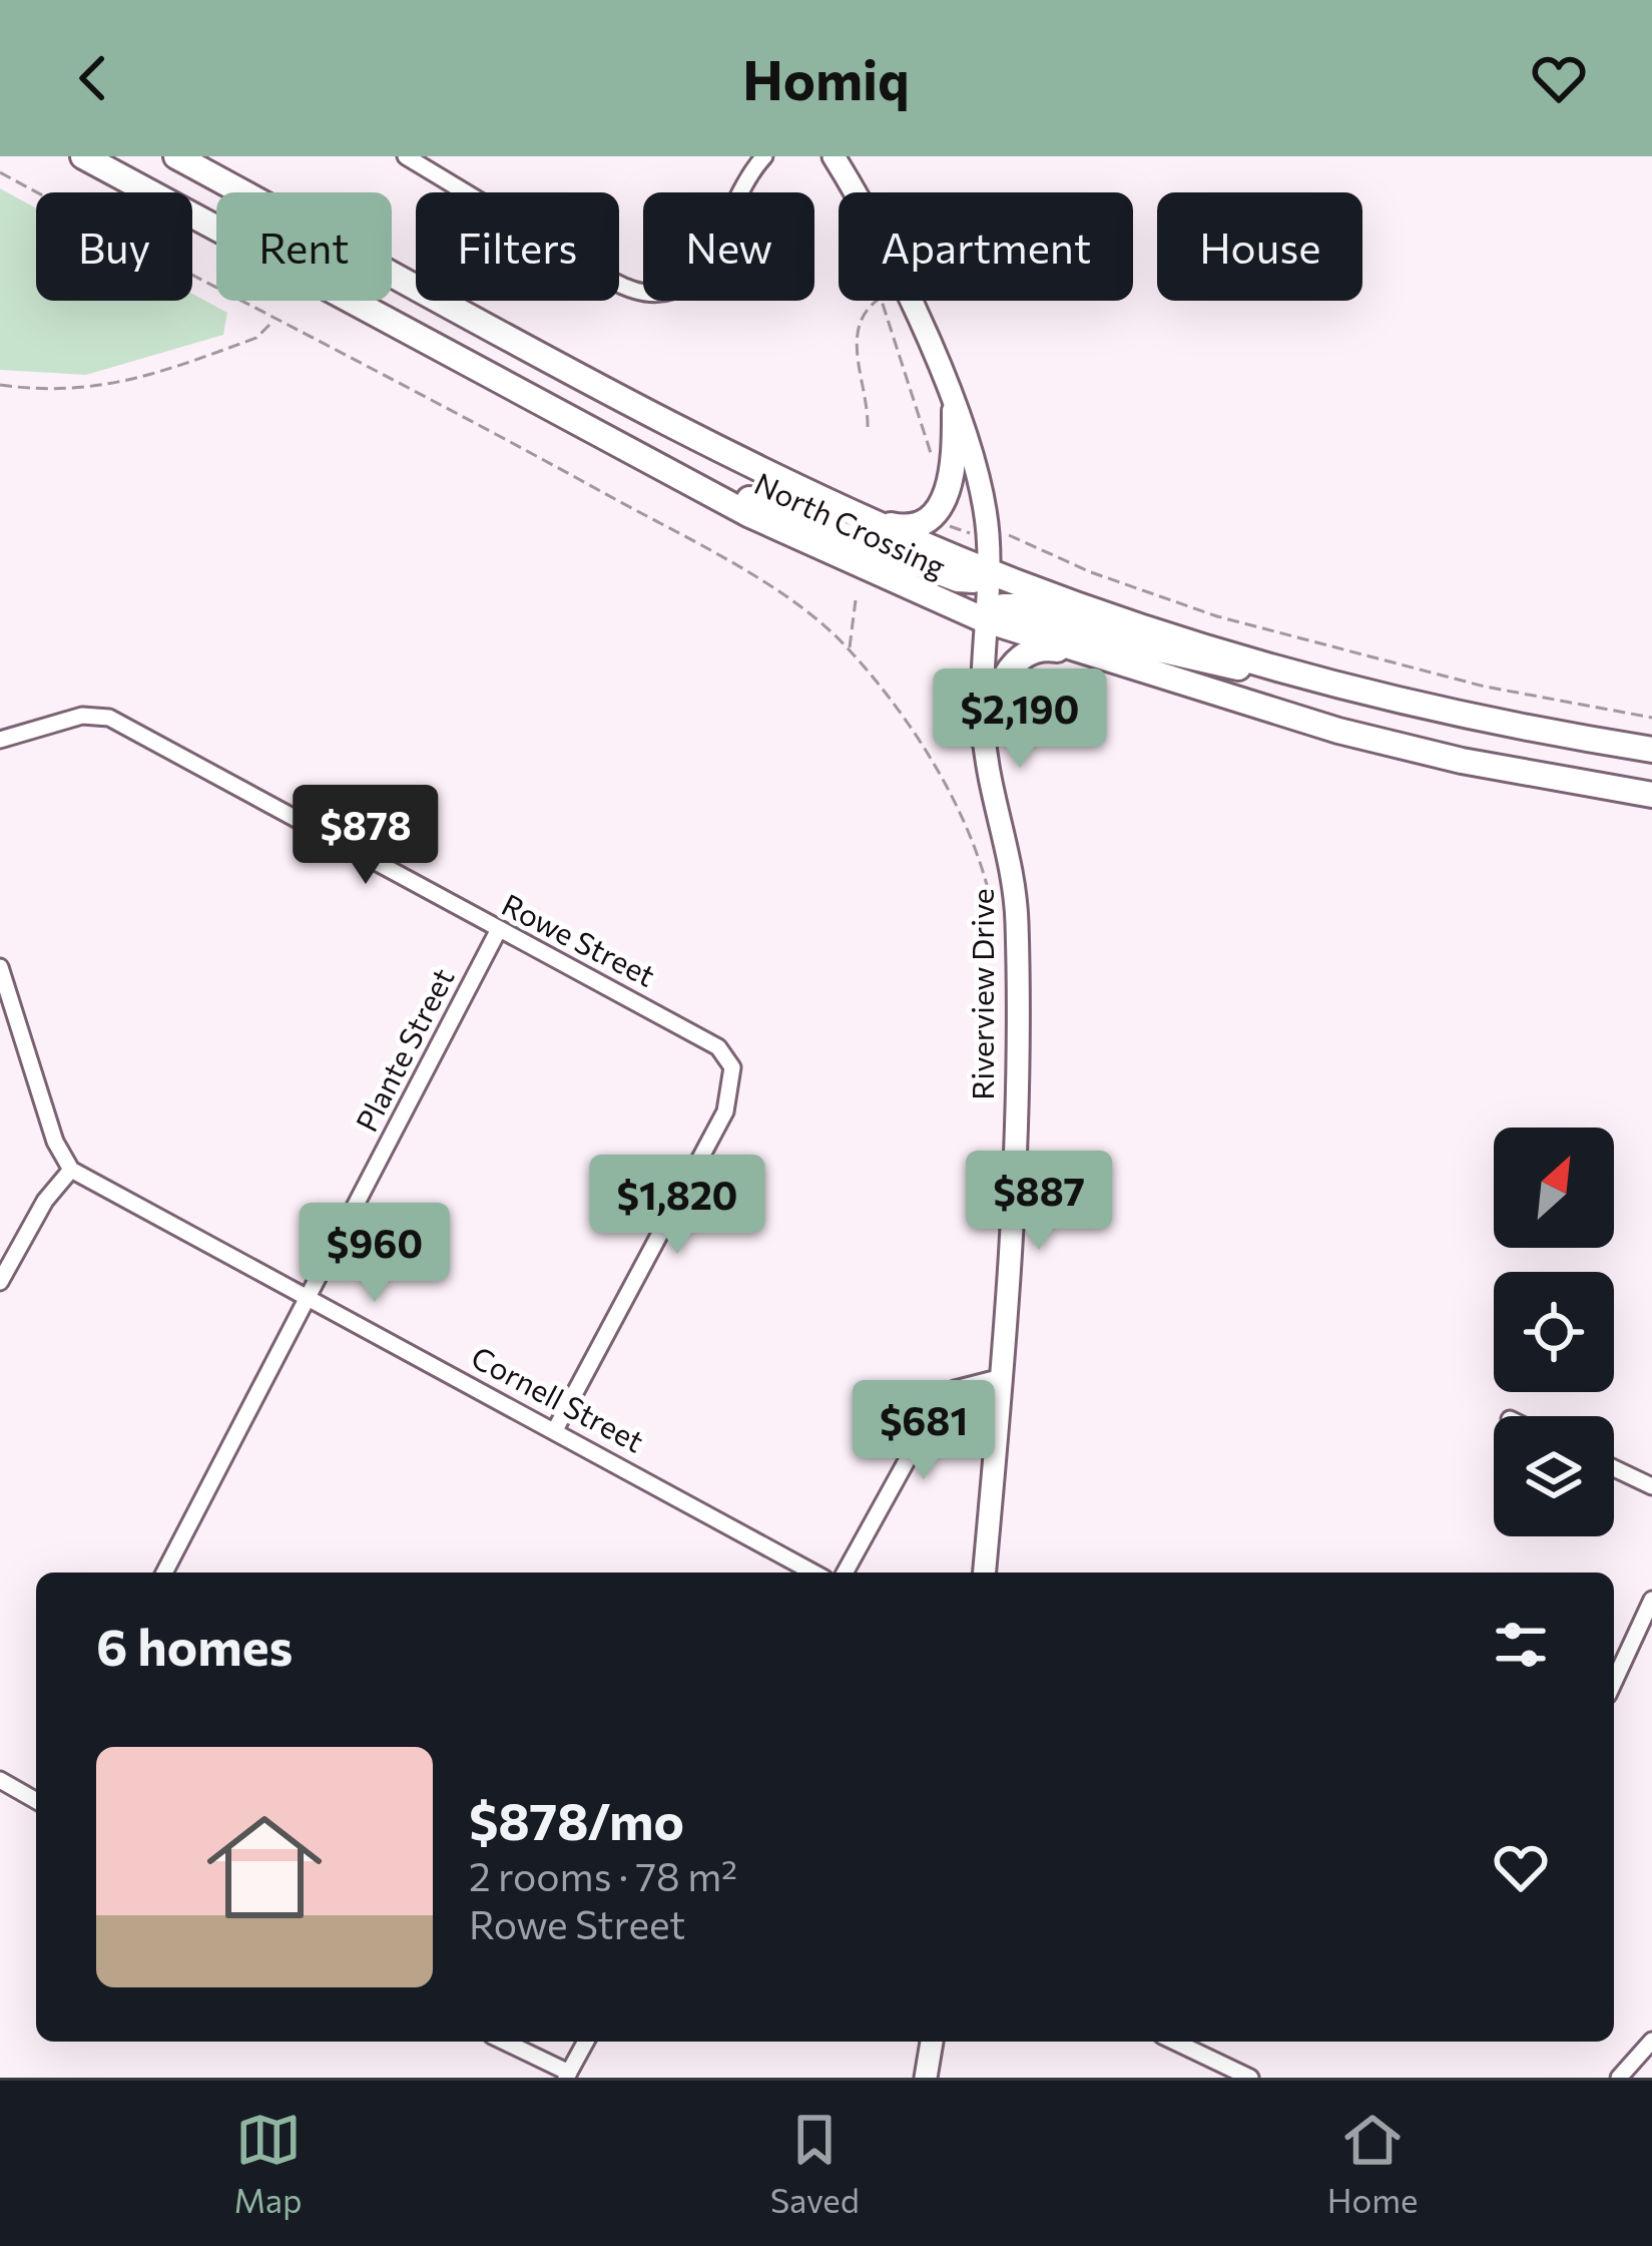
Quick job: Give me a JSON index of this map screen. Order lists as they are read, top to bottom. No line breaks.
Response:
{"streets":{"main road":["North Crossing"],"street":["Rowe Street","Riverview Drive","Plante Street","Cornell Street"]},"crossings":[["North Crossing","Riverview Drive"],["Rowe Street","Plante Street"],["Rowe Street","Cornell Street"],["Plante Street","Cornell Street"]],"north":"top right","page":{"header":"Homiq","chip":["Buy","Rent","Filters","New","Apartment","House"],"price":["$2,190","$878","$887","$1,820","$960","$681"],"heading":"6 homes","list":[{"name":"$878/mo","note":"2 rooms · 78 m² · Rowe Street"}],"tabs":["Map","Saved","Home"]}}
